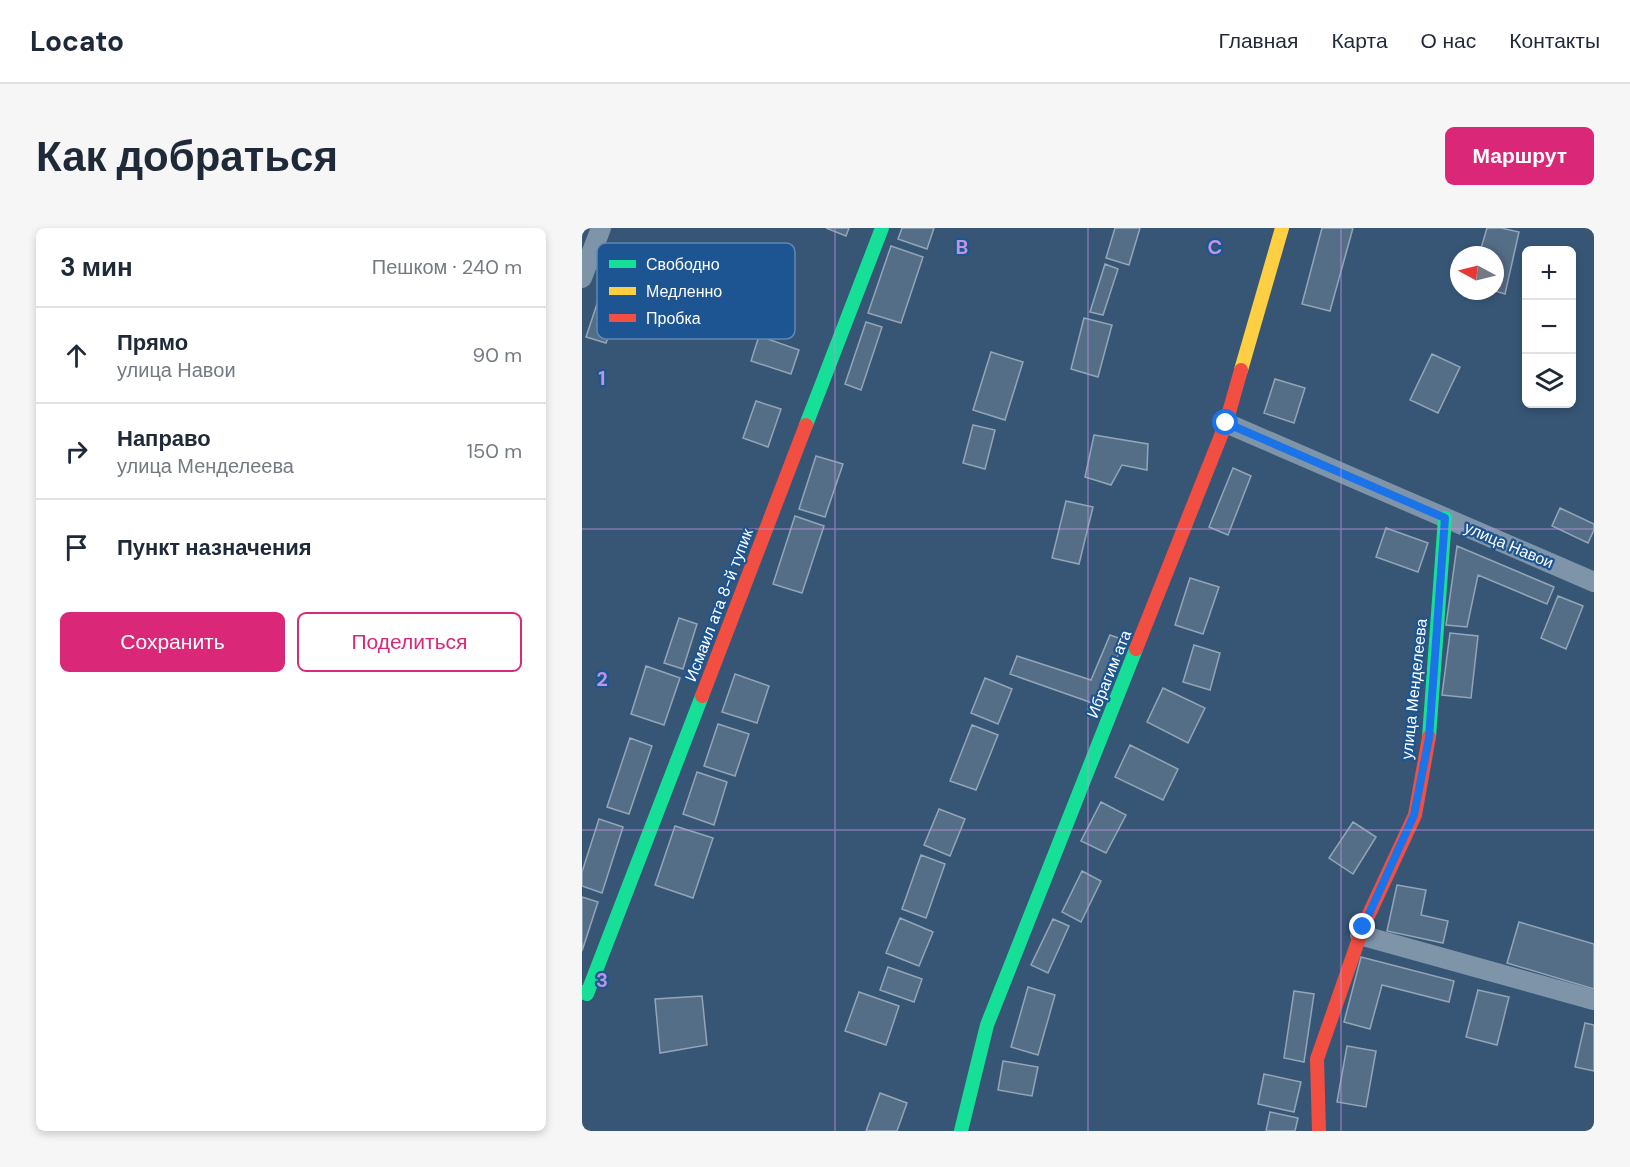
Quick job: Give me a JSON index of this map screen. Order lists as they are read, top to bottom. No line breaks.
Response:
{"streets":{"street":["улица Навои","Исмаил ата 8-й тупик","Ибрагим ата","улица Менделеева"]},"crossings":[["улица Навои","Ибрагим ата"],["улица Навои","улица Менделеева"]],"legend":["Свободно","Медленно","Пробка"],"north":"left","page":{"header":"Locato","nav":["Главная","Карта","О нас","Контакты"],"buttons":["Маршрут",["Сохранить","Поделиться"]],"title":"Как добраться","heading":["3 мин","Пешком · 240 m"],"map_buttons":["+","−"],"list":[["Прямо","улица Навои","90 m"],["Направо","улица Менделеева","150 m"],"Пункт назначения"]},"grid":{"columns":["B","C"],"rows":["1","2","3"]}}
